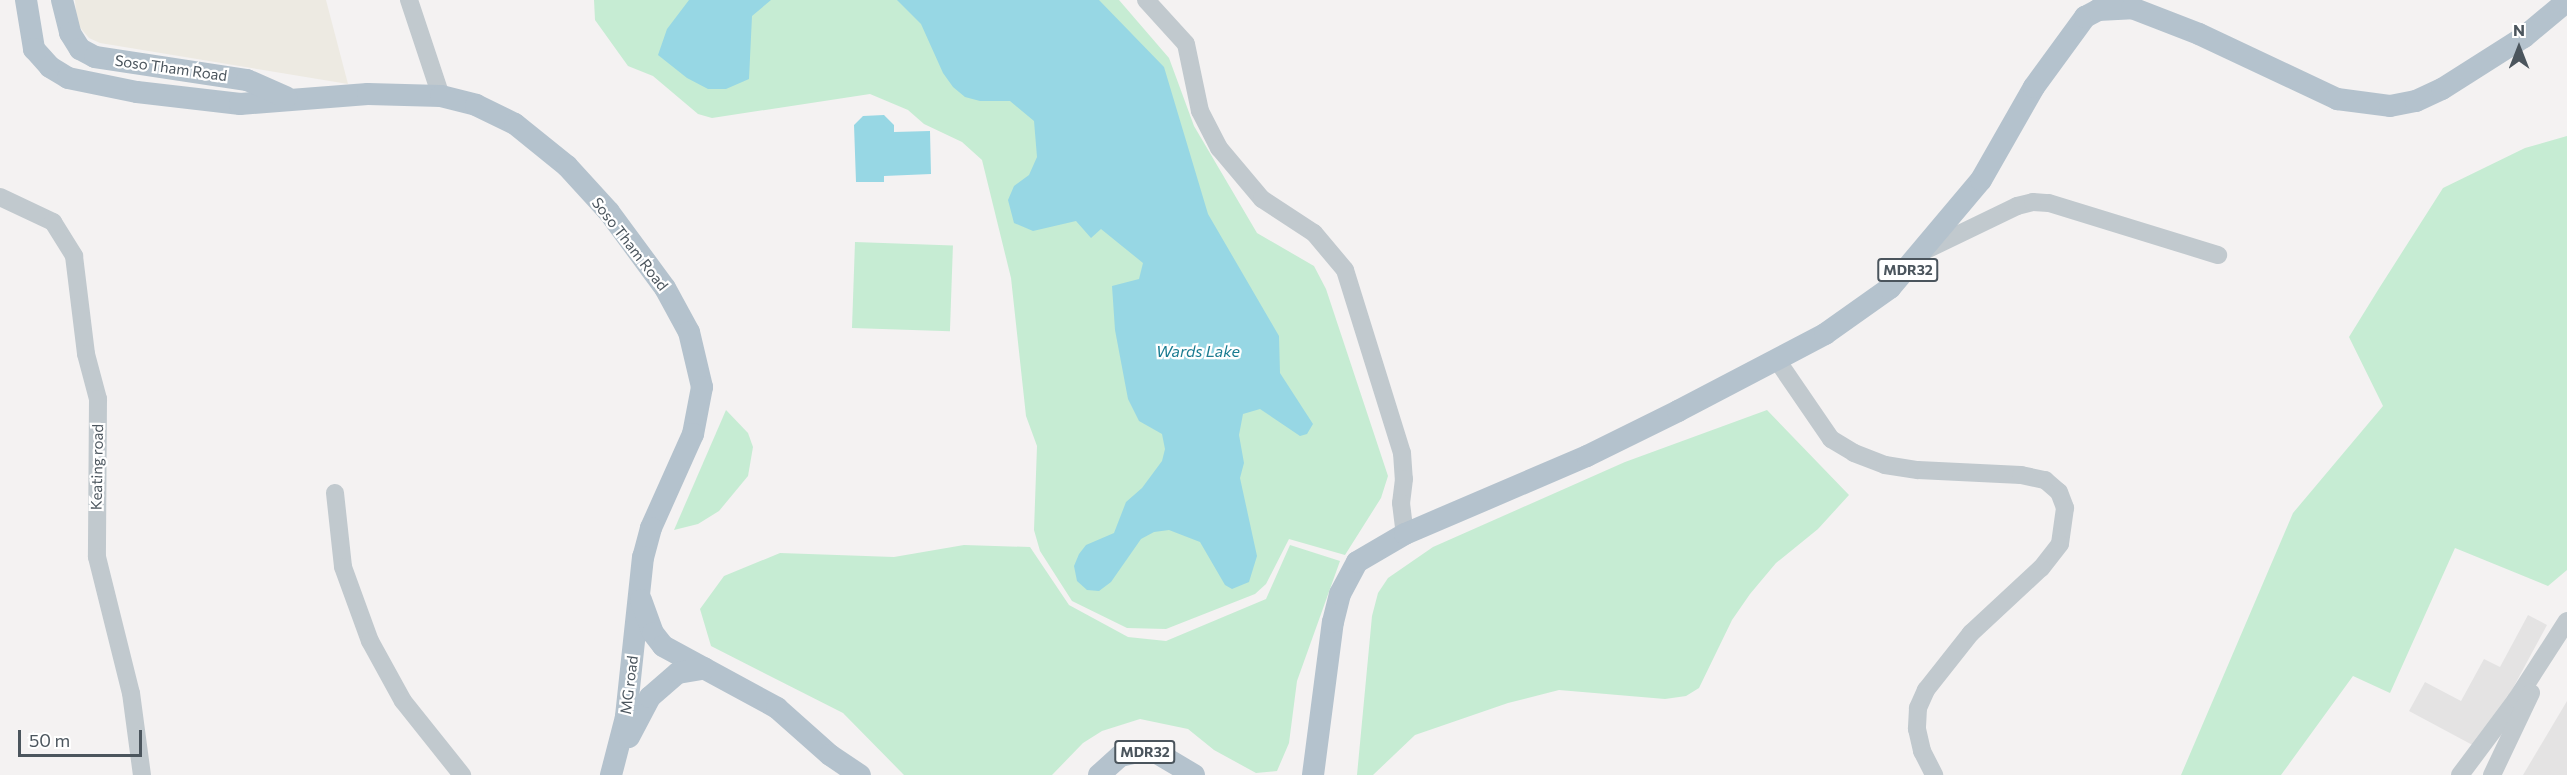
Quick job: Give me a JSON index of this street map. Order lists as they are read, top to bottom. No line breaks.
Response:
{"streets":{"main road":["Soso Tham Road","MDR32","MG road"],"street":["Keating road"]},"crossings":[["Soso Tham Road","MG road"]],"water":["Wards Lake"],"scale_bar":"50 m","north":"top"}
